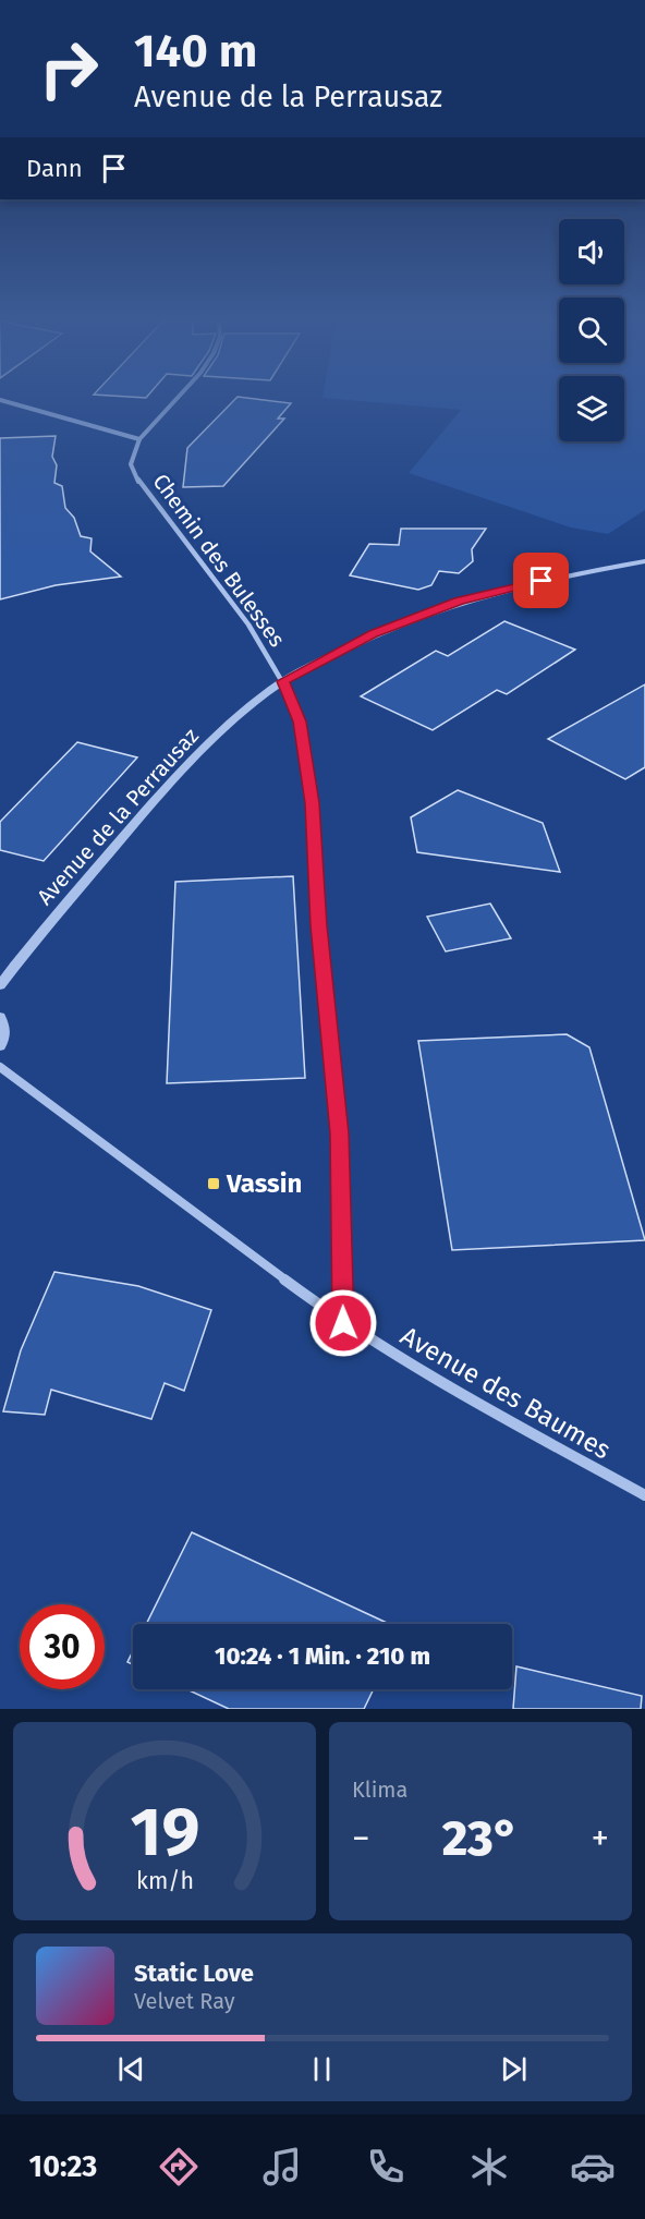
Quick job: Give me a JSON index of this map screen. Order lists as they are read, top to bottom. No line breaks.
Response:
{"streets":{"street":["Chemin des Bulesses","Avenue de la Perrausaz","Avenue des Baumes"]},"crossings":[["Chemin des Bulesses","Avenue de la Perrausaz"],["Chemin des Bulesses","Avenue des Baumes"]],"places":{"transit":["Vassin"]},"page":{"turn":["140 m","Avenue de la Perrausaz"],"then":"Dann","limit":"30","trip":"10:24 · 1 Min. · 210 m","tile":"Klima","heat":["−","23°","+"],"song":["Static Love","Velvet Ray"],"tabs":"10:23","gauge":["19","km/h"]}}
